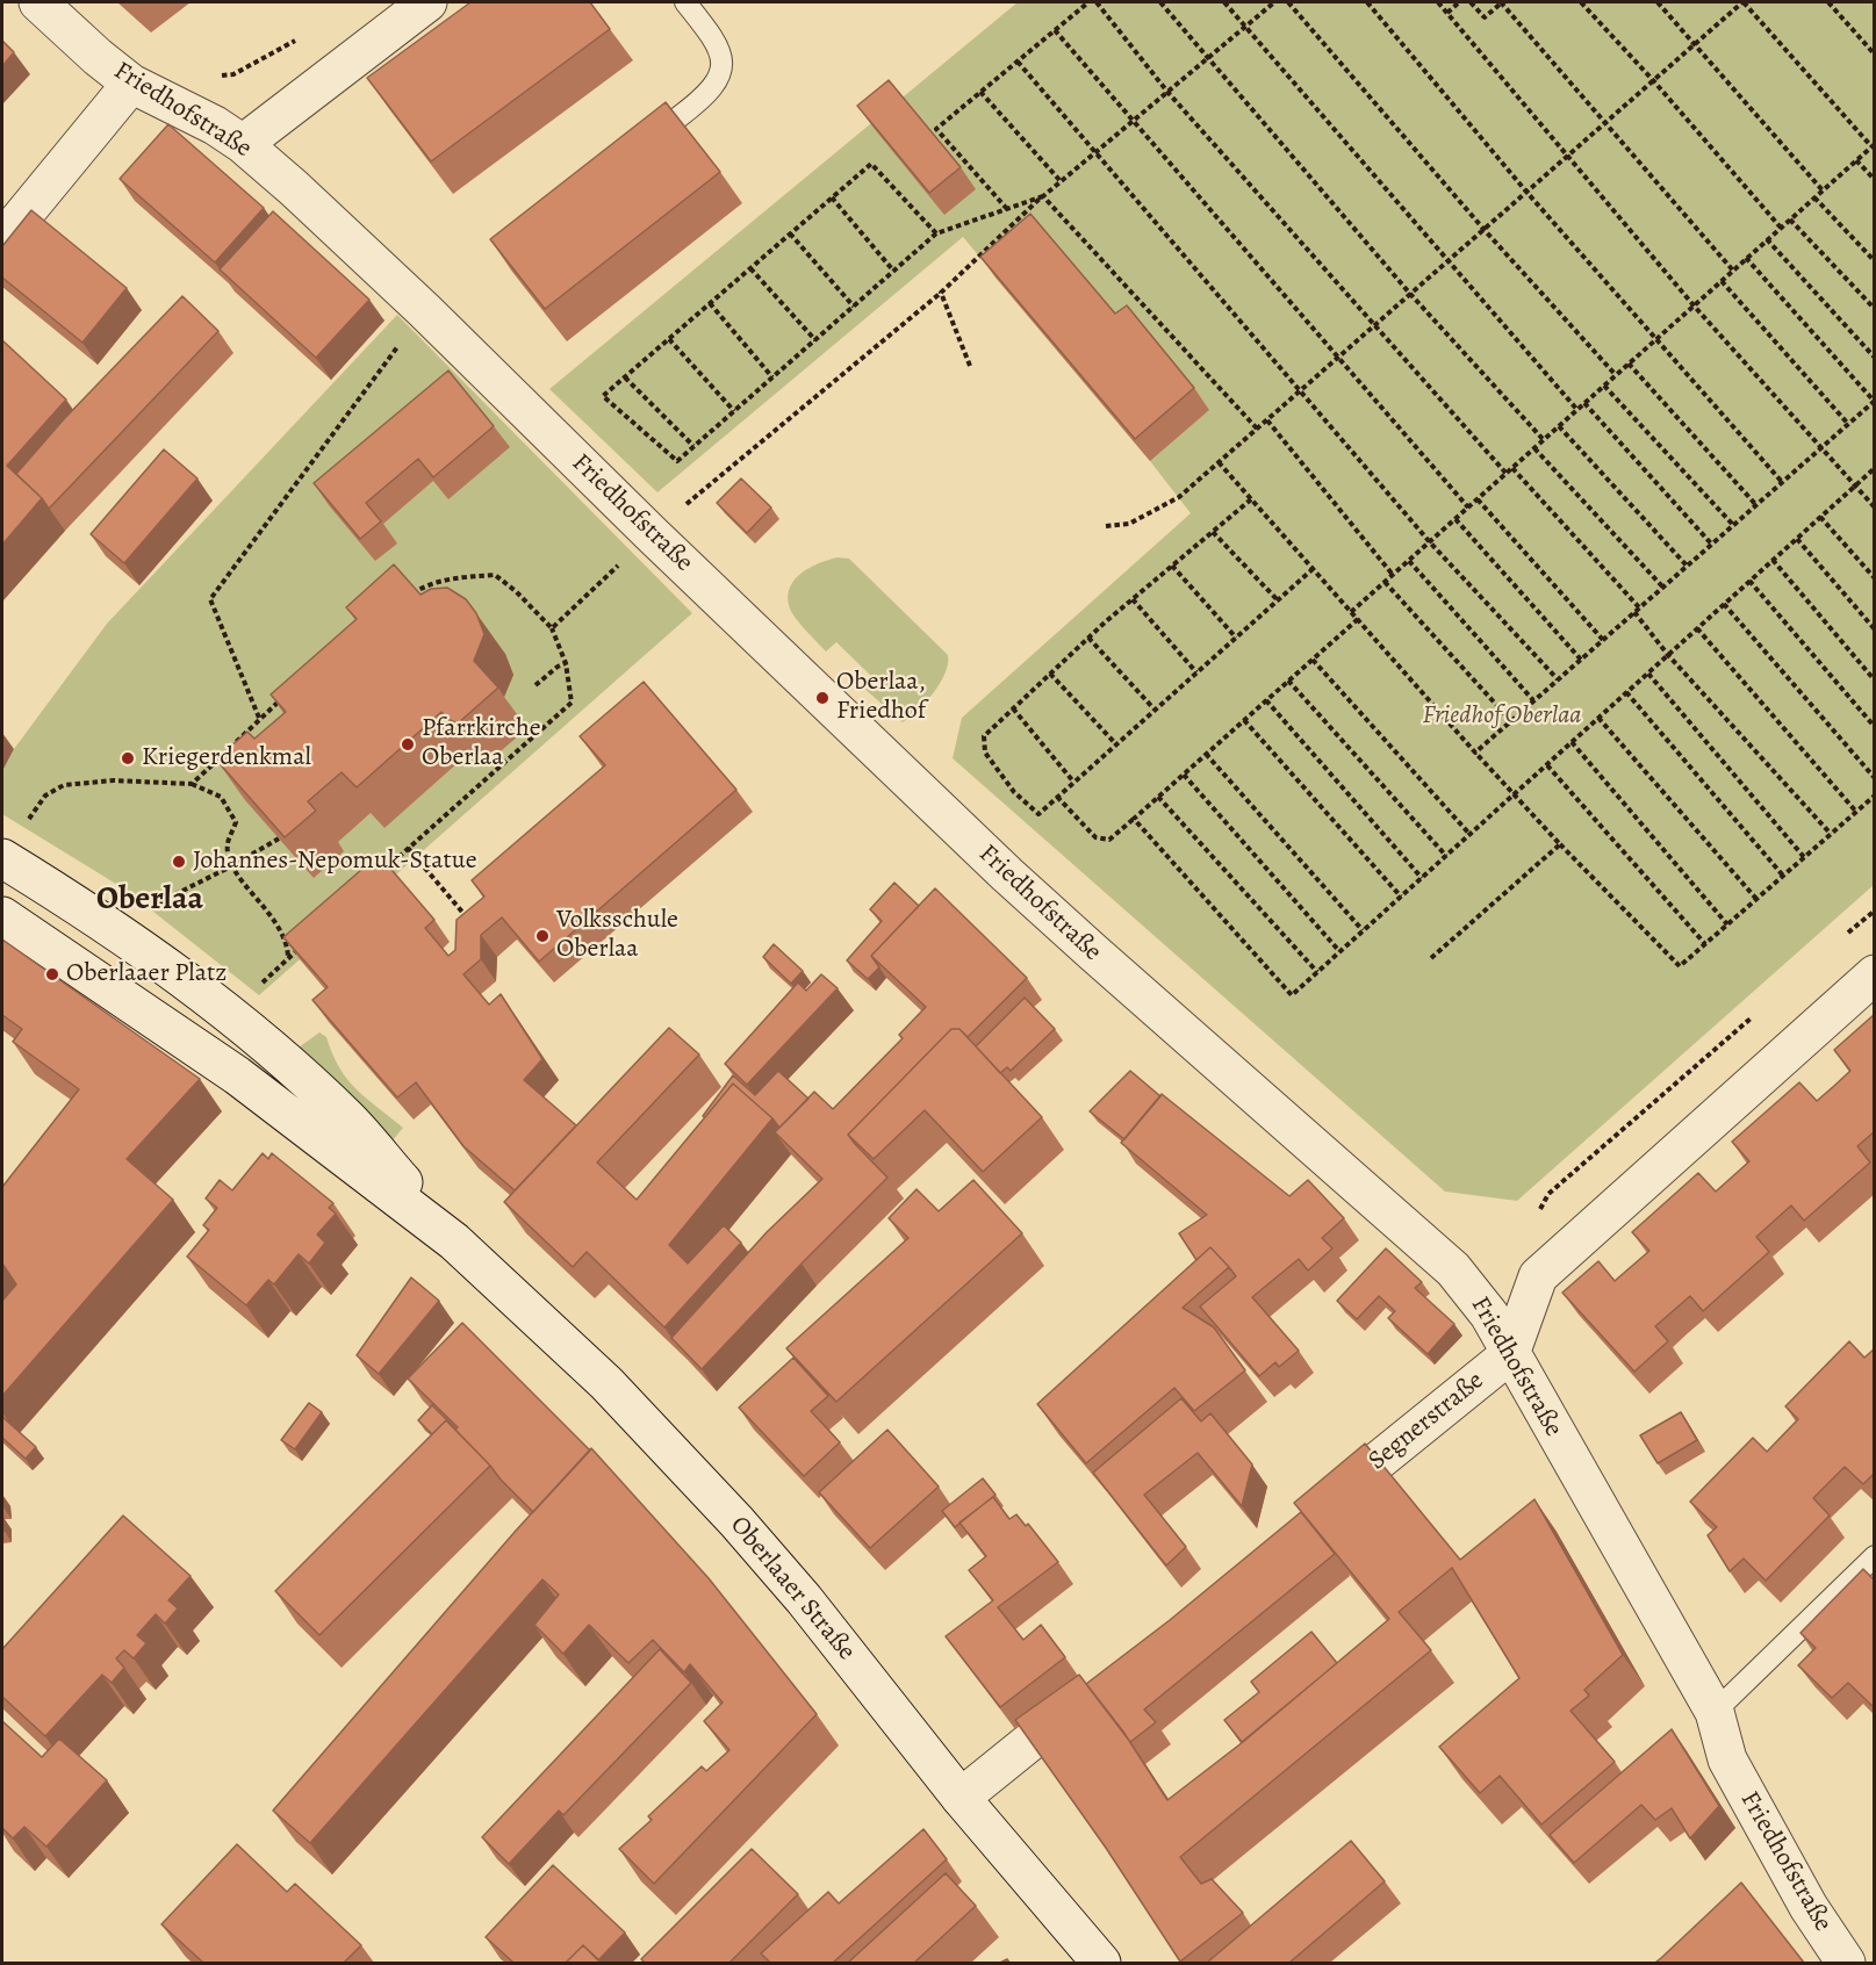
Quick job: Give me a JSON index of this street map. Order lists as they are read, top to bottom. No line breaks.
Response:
{"streets":{"street":["Friedhofstraße","Segnerstraße","Oberlaaer Straße"]},"crossings":[["Friedhofstraße","Segnerstraße"]],"districts":["Oberlaa"],"parks":["Friedhof Oberlaa"],"places":["Oberlaa, Friedhof","Pfarrkirche Oberlaa","Kriegerdenkmal","Johannes-Nepomuk-Statue","Volksschule Oberlaa","Oberlaaer Platz"]}
